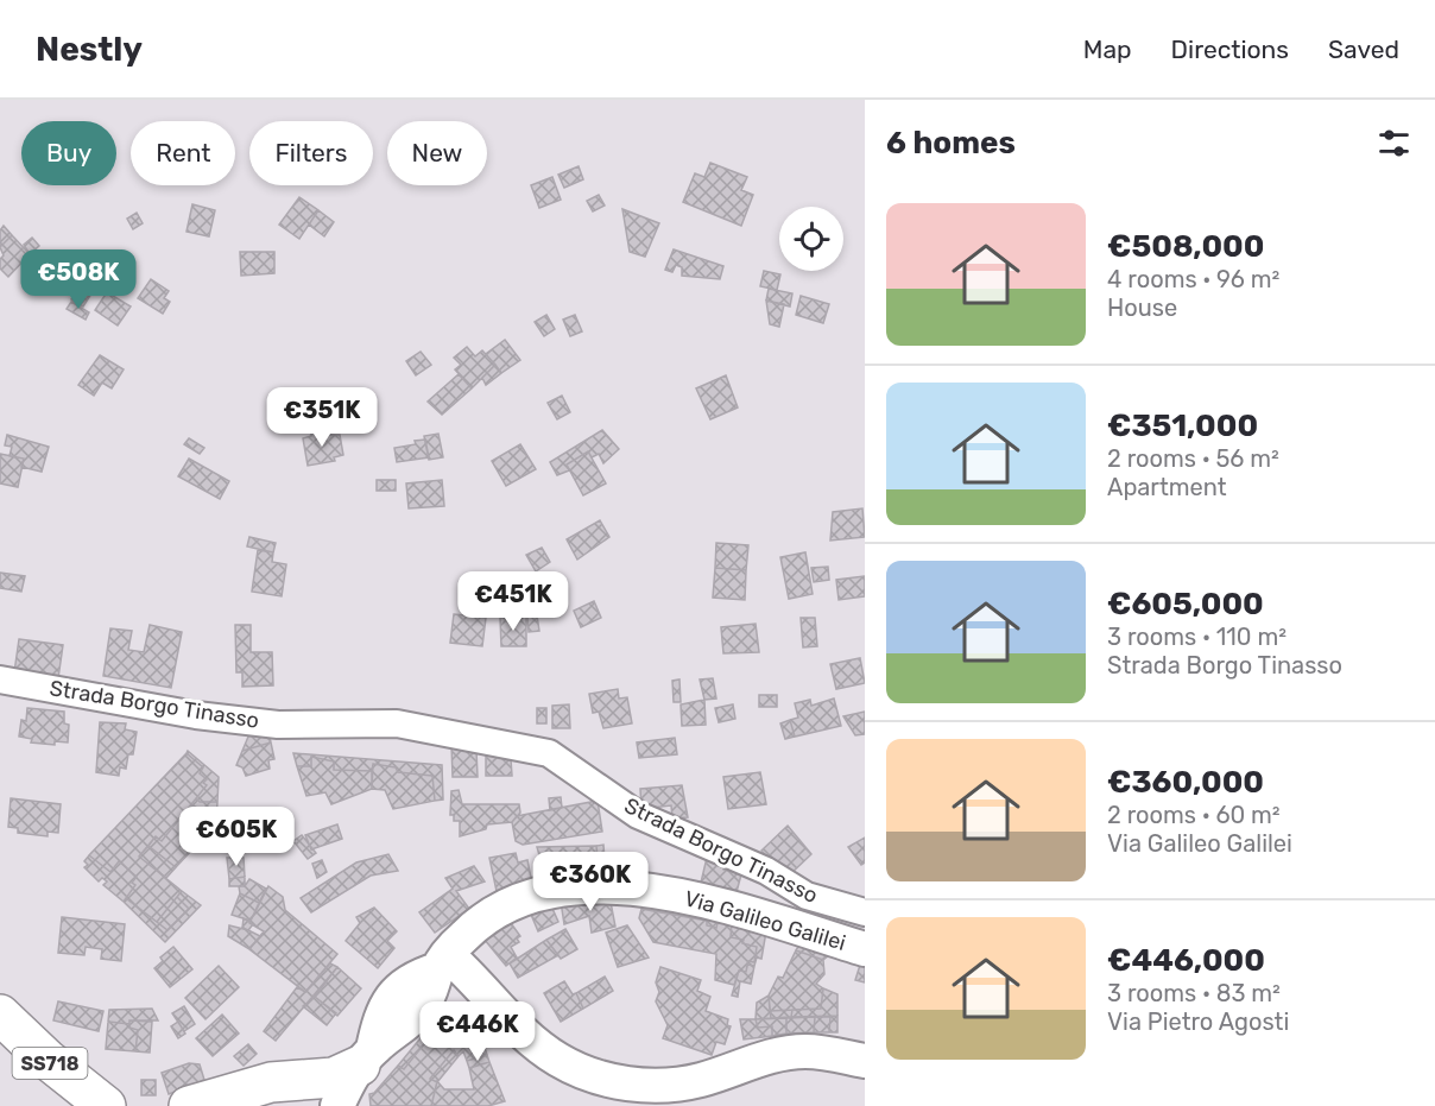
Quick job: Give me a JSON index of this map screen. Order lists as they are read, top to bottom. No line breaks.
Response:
{"streets":{"highway":["SS718"],"main road":["Via Galileo Galilei"],"street":["Strada Borgo Tinasso"]},"page":{"header":"Nestly","nav":["Map","Directions","Saved"],"heading":"6 homes","chip":["Buy","Rent","Filters","New"],"list":[{"name":"€508,000","note":"4 rooms · 96 m² · House"},{"name":"€351,000","note":"2 rooms · 56 m² · Apartment"},{"name":"€605,000","note":"3 rooms · 110 m² · Strada Borgo Tinasso"},{"name":"€360,000","note":"2 rooms · 60 m² · Via Galileo Galilei"},{"name":"€446,000","note":"3 rooms · 83 m² · Via Pietro Agosti"}],"price":["€508K","€351K","€451K","€605K","€360K","€446K"]}}
